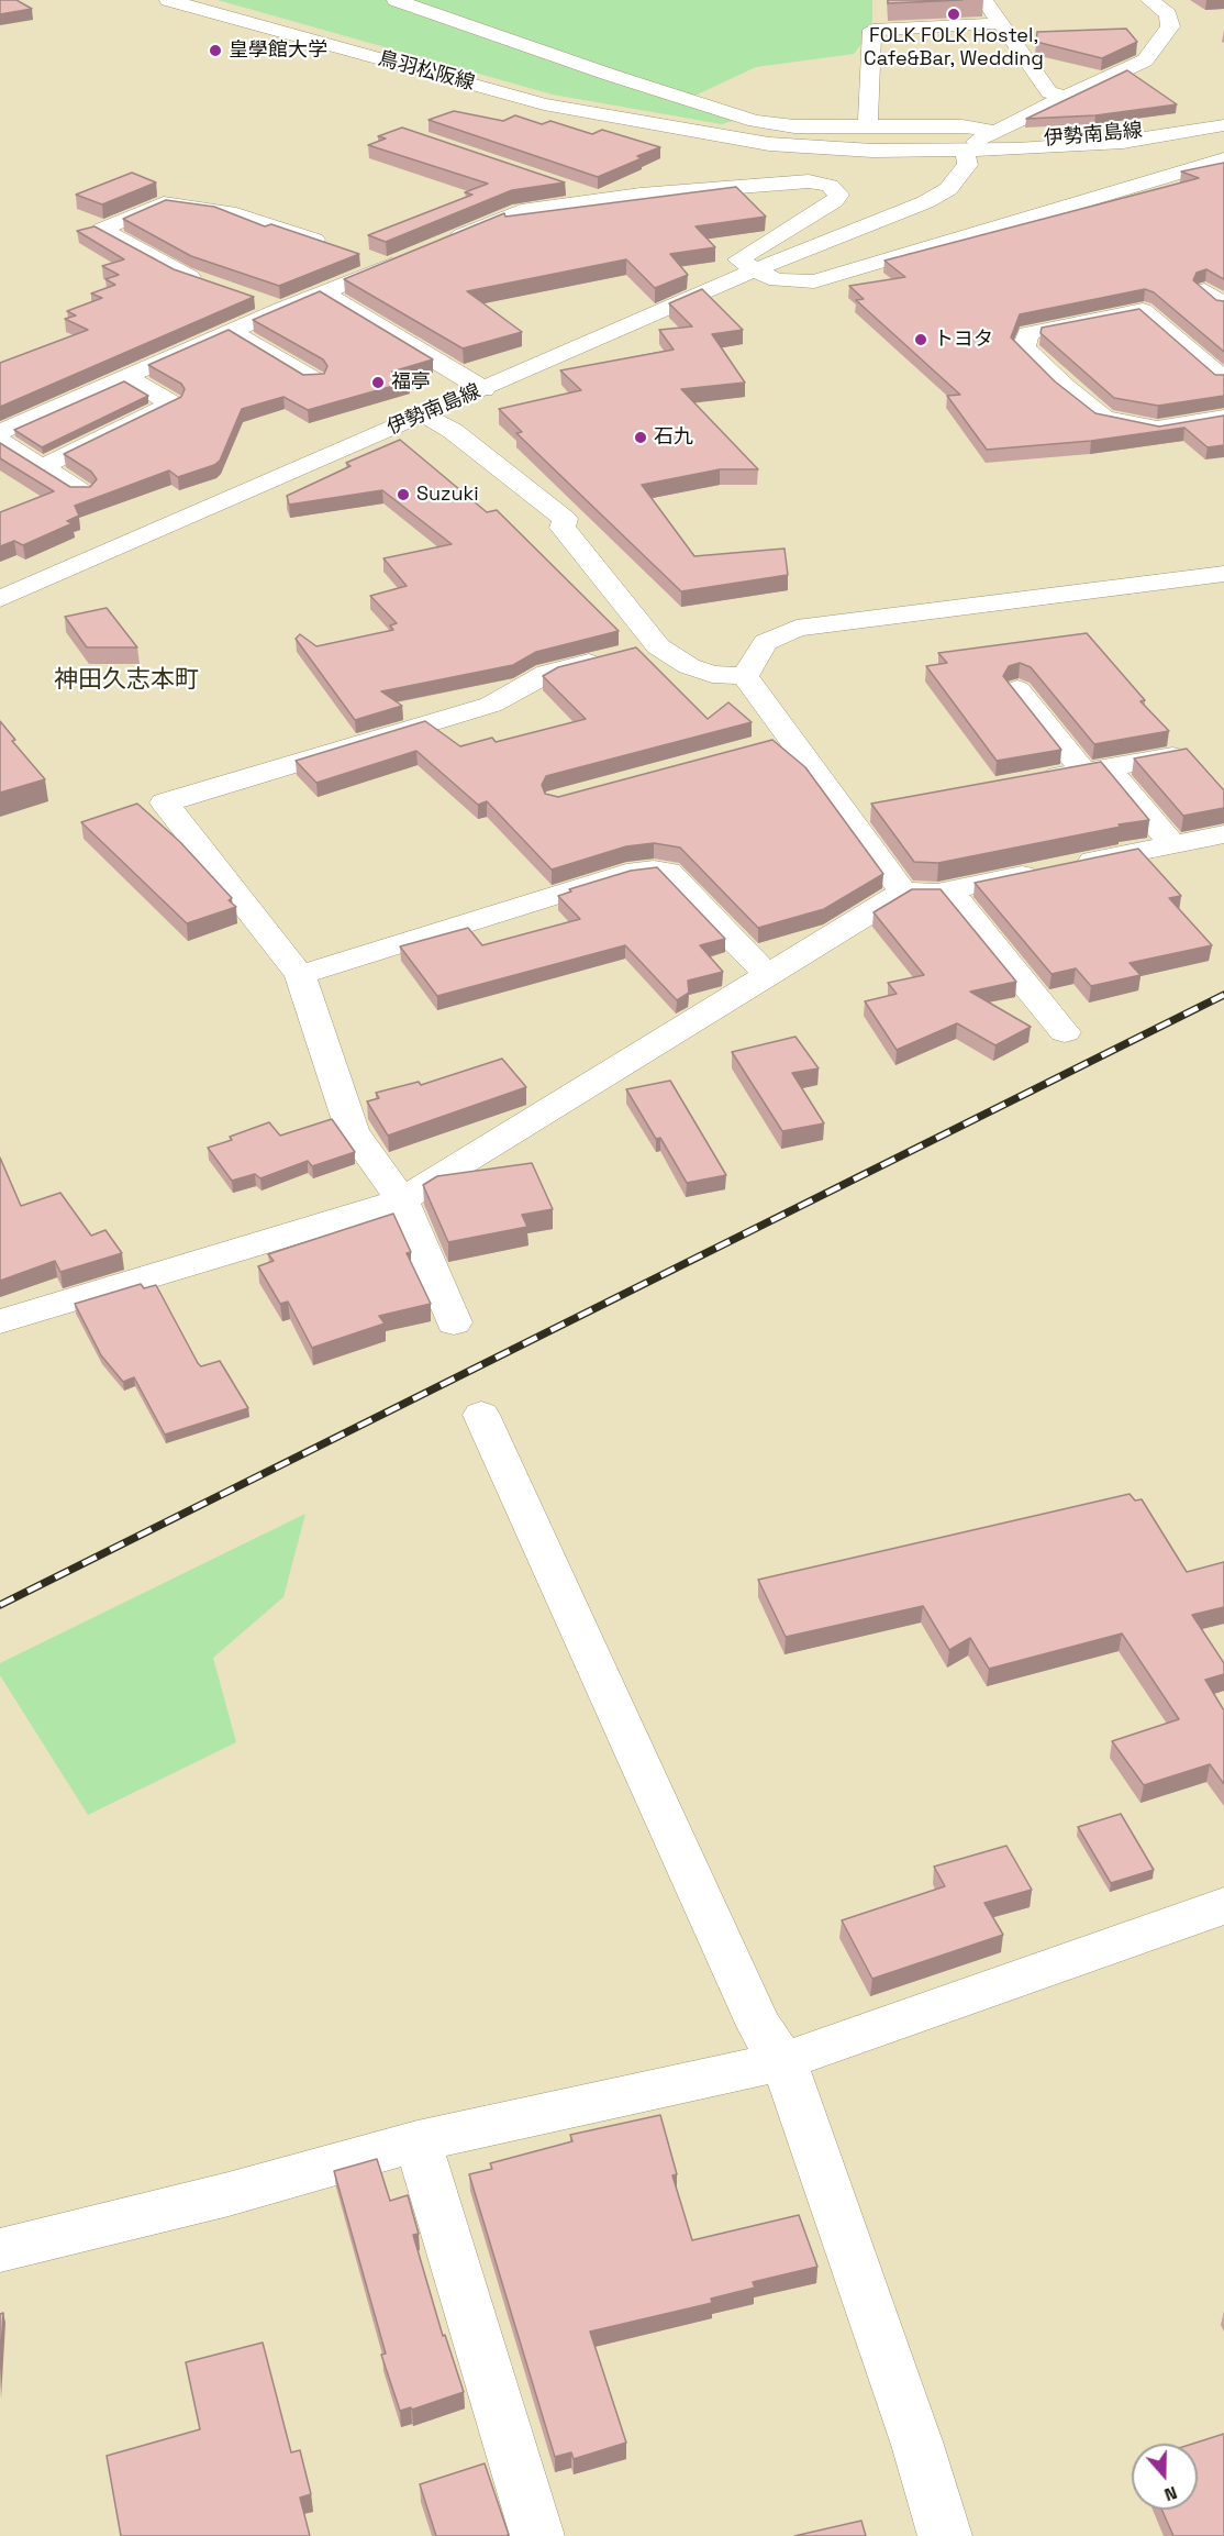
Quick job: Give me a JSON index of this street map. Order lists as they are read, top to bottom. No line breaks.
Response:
{"streets":{"street":["鳥羽松阪線","伊勢南島線"]},"crossings":[["鳥羽松阪線","伊勢南島線"]],"districts":["神田久志本町"],"places":["FOLK FOLK Hostel, Cafe&Bar, Wedding","皇學館大学","トヨタ","福亭","石九","Suzuki"],"north":"bottom"}
